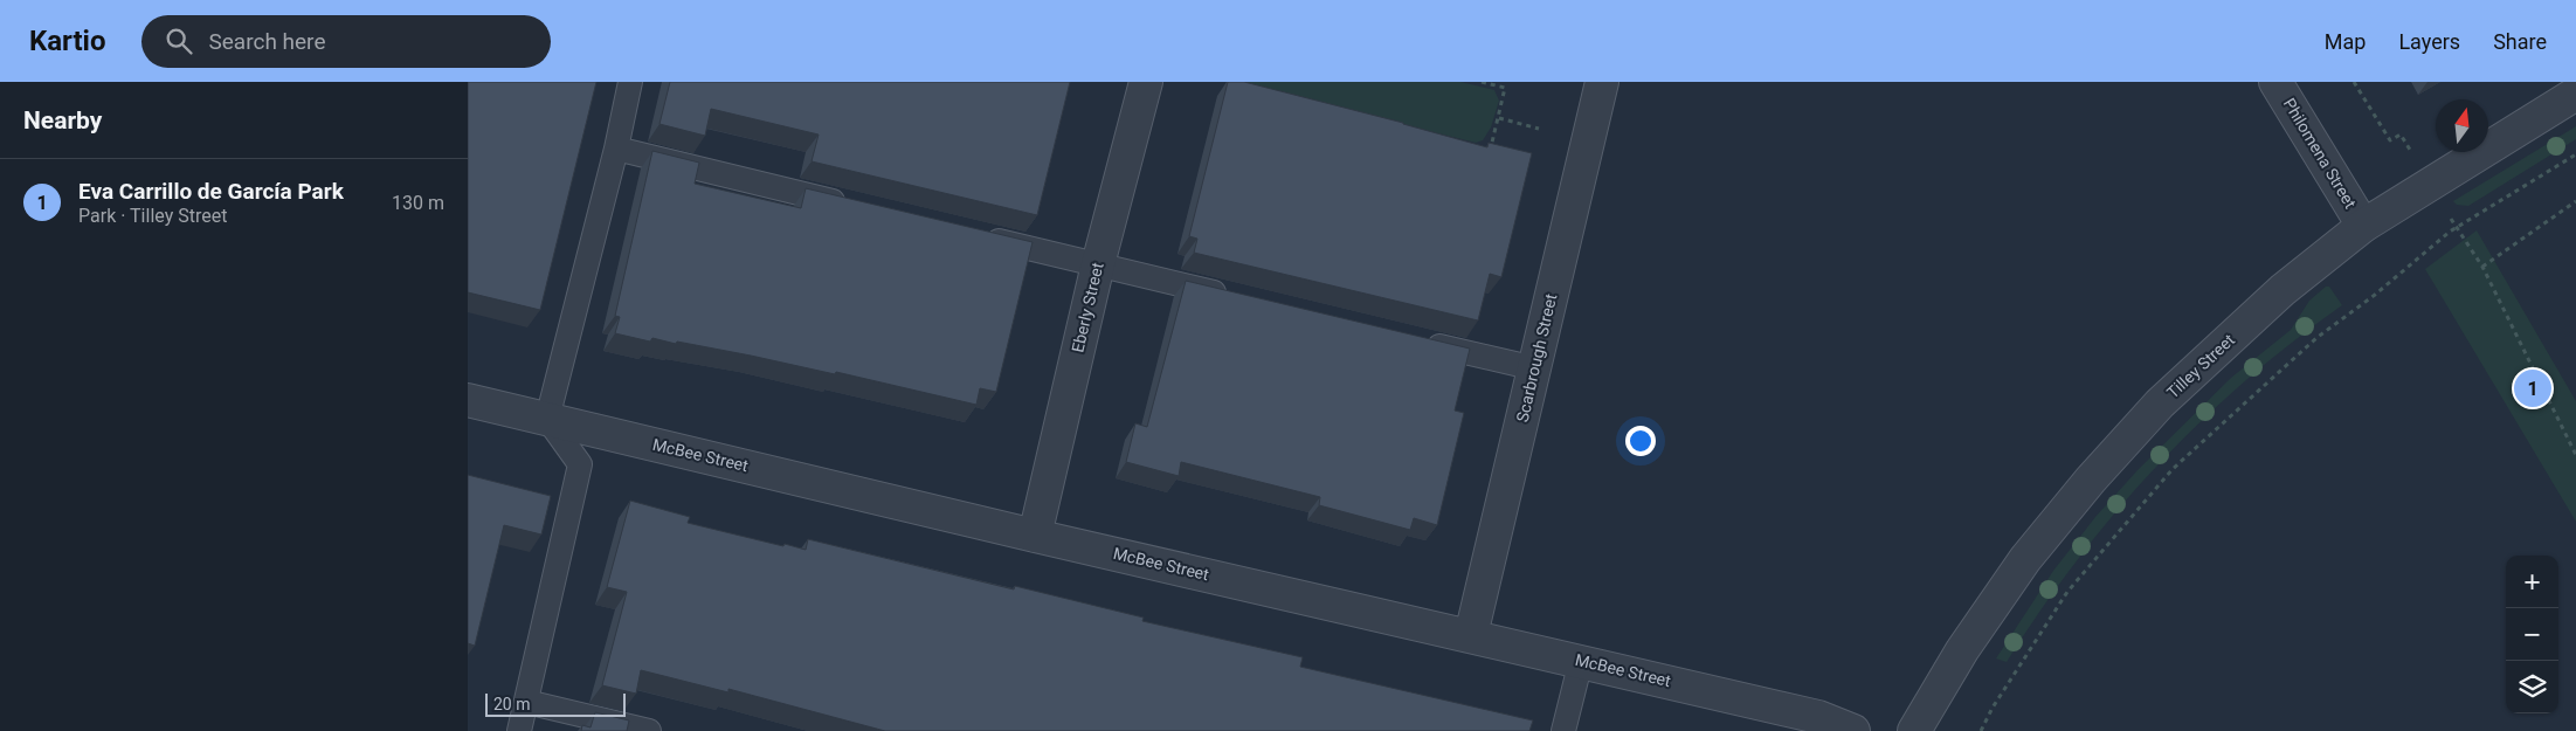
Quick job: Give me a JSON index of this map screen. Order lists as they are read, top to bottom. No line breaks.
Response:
{"streets":{"street":["Philomena Street","Eberly Street","Scarbrough Street","Tilley Street","McBee Street"]},"crossings":[["Philomena Street","Tilley Street"],["Eberly Street","McBee Street"],["Scarbrough Street","McBee Street"]],"scale_bar":"20 m","north":"top","page":{"header":"Kartio","search":"Search here","nav":["Map","Layers","Share"],"heading":"Nearby","list":[{"mark":"1","name":"Eva Carrillo de García Park","note":"Park · Tilley Street","value":"130 m"}],"pins":"1","map_buttons":["+","−"],"scale":"20 m"}}
